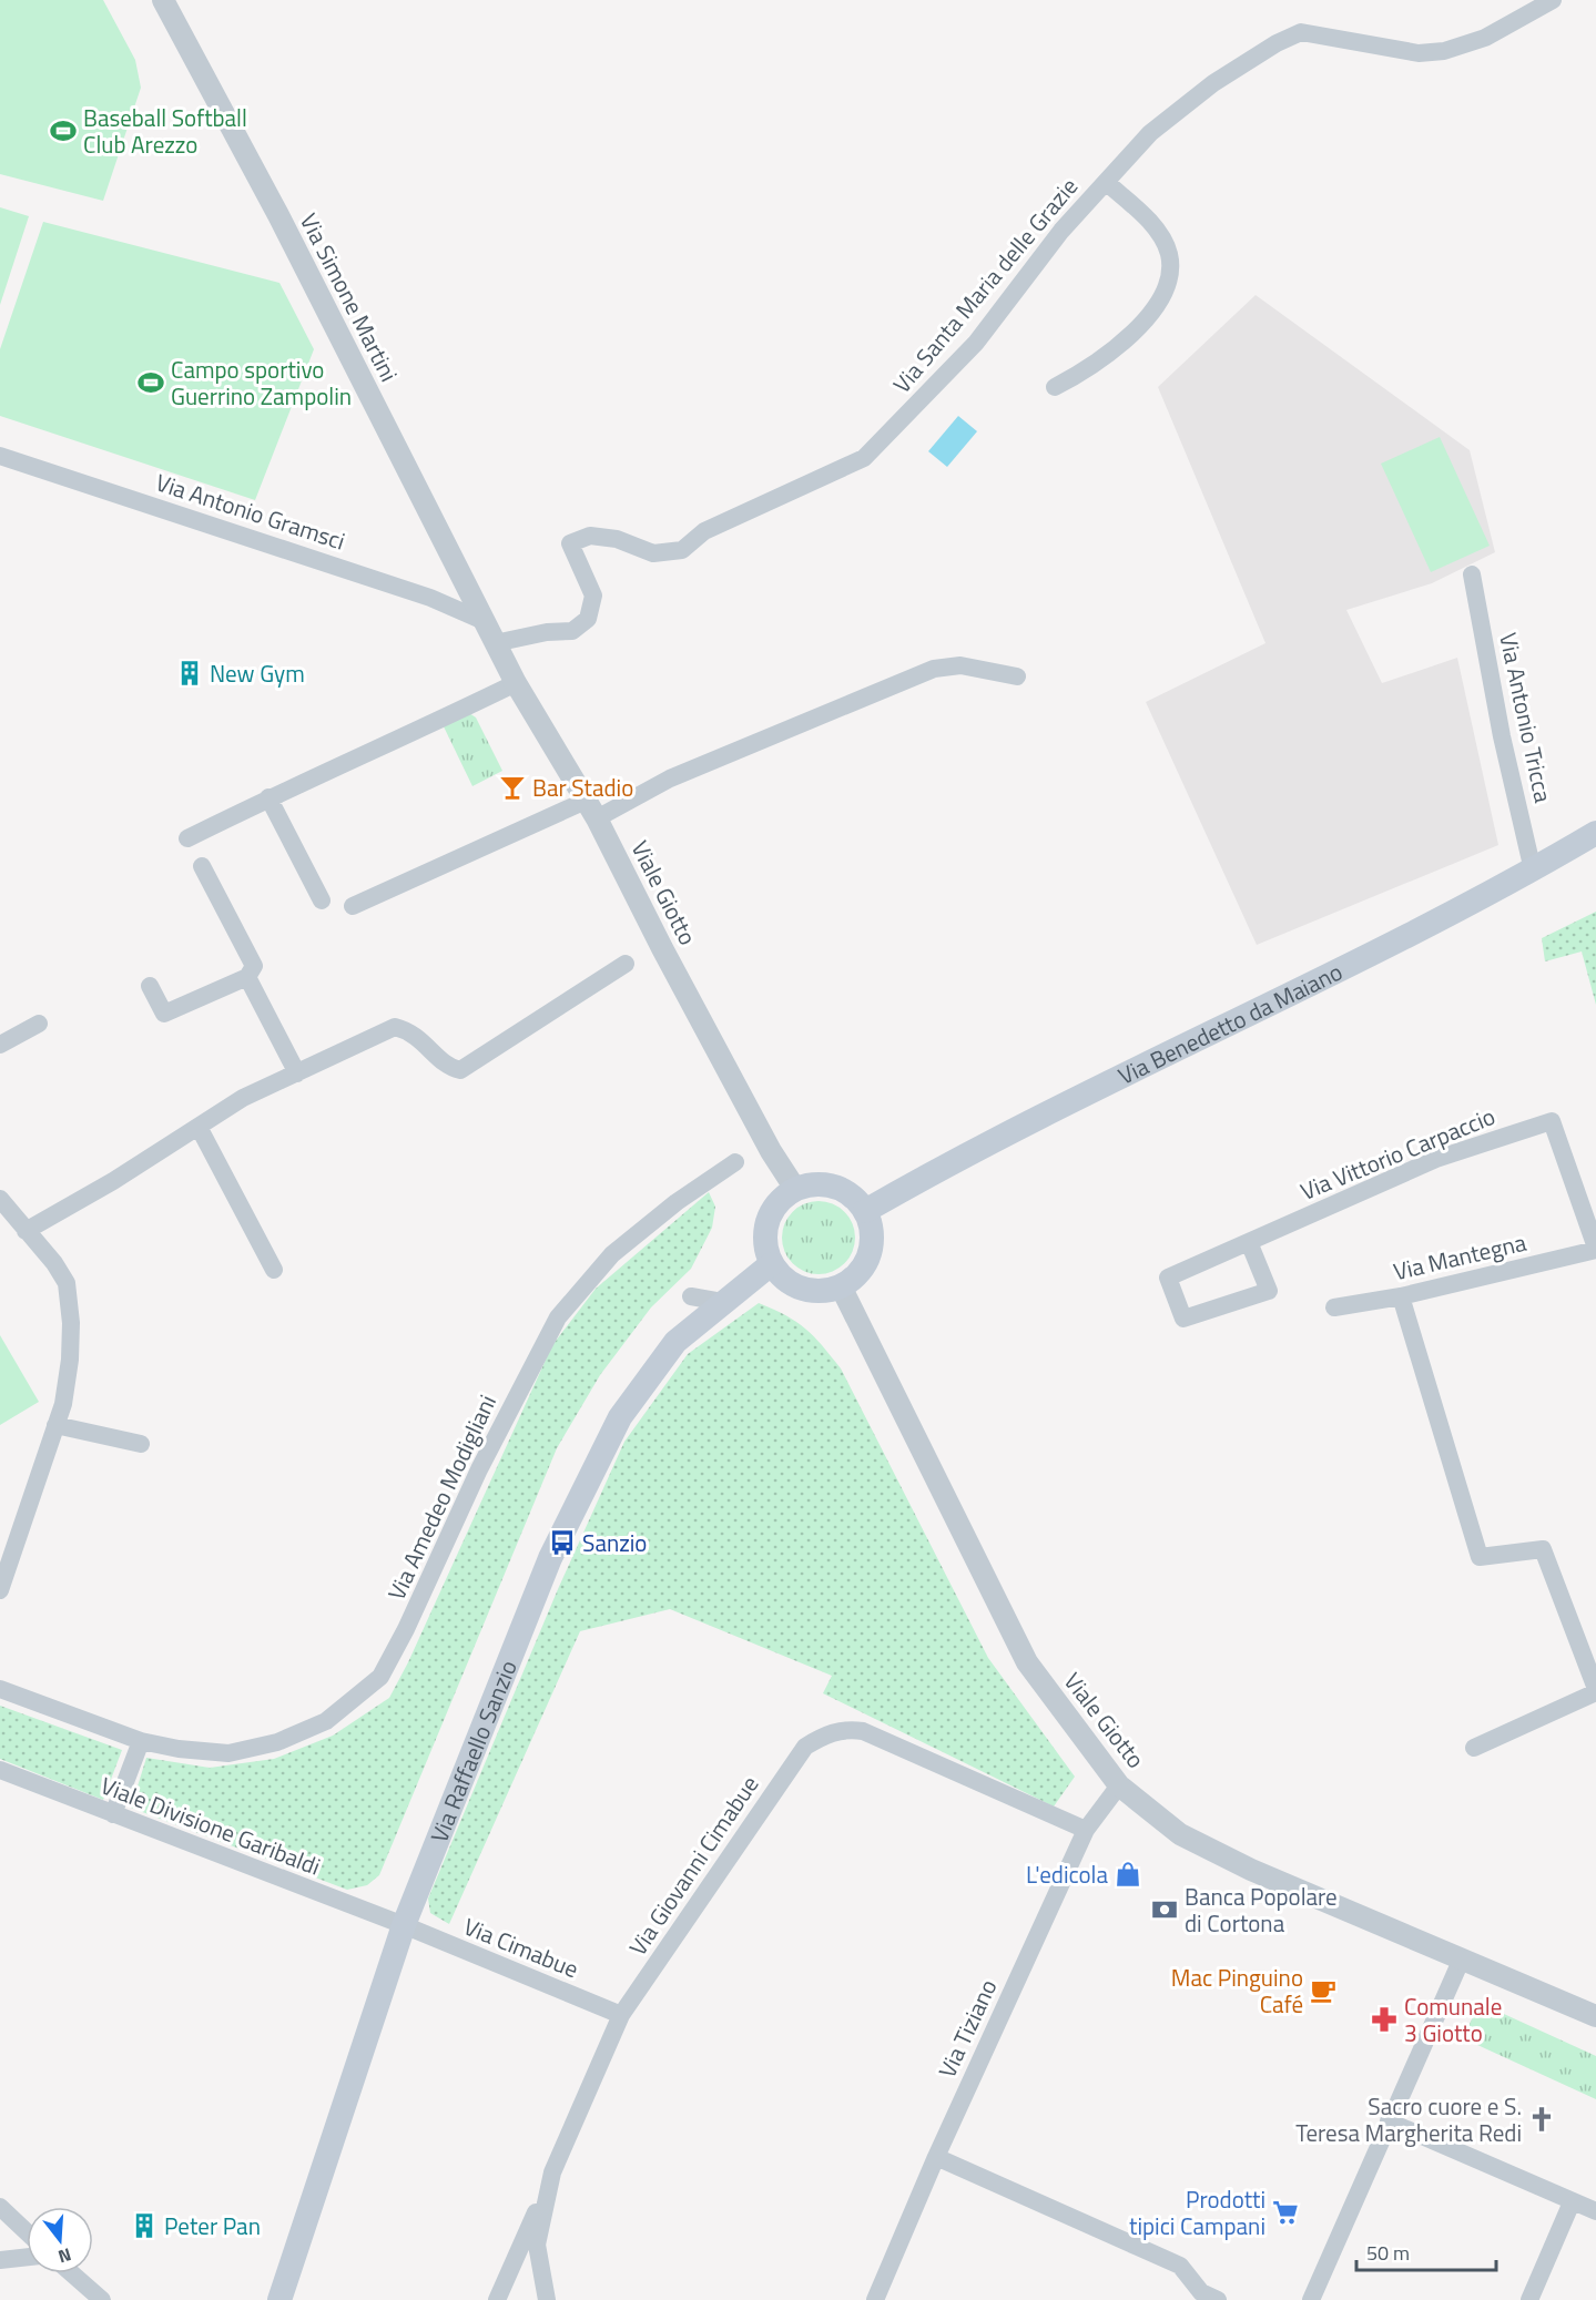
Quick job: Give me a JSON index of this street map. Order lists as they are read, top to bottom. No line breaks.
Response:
{"streets":{"main road":["Via Benedetto da Maiano","Via Raffaello Sanzio"],"street":["Via Santa Maria delle Grazie","Via Simone Martini","Via Antonio Gramsci","Via Antonio Tricca","Viale Giotto","Via Vittorio Carpaccio","Via Mantegna","Via Amedeo Modigliani","Viale Divisione Garibaldi","Via Giovanni Cimabue","Via Cimabue","Via Tiziano"]},"crossings":[["Via Santa Maria delle Grazie","Viale Giotto"],["Via Simone Martini","Via Antonio Gramsci"],["Via Simone Martini","Viale Giotto"],["Via Antonio Gramsci","Viale Giotto"],["Via Antonio Tricca","Via Benedetto da Maiano"],["Viale Giotto","Via Benedetto da Maiano"],["Viale Giotto","Via Raffaello Sanzio"],["Viale Giotto","Via Tiziano"],["Via Benedetto da Maiano","Via Raffaello Sanzio"],["Via Vittorio Carpaccio","Via Mantegna"],["Via Raffaello Sanzio","Viale Divisione Garibaldi"],["Via Raffaello Sanzio","Via Cimabue"],["Viale Divisione Garibaldi","Via Cimabue"],["Via Giovanni Cimabue","Via Cimabue"],["Via Giovanni Cimabue","Via Tiziano"]],"places":{"sports":["Baseball Softball Club Arezzo","Campo sportivo Guerrino Zampolin"],"building":["New Gym","Peter Pan"],"bar":["Bar Stadio"],"bus stop":["Sanzio"],"shop":["L'edicola"],"bank":["Banca Popolare di Cortona"],"cafe":["Mac Pinguino Café"],"pharmacy":["Comunale 3 Giotto"],"church":["Sacro cuore e S. Teresa Margherita Redi"],"supermarket":["Prodotti tipici Campani"]},"scale_bar":"50 m","north":"bottom"}
